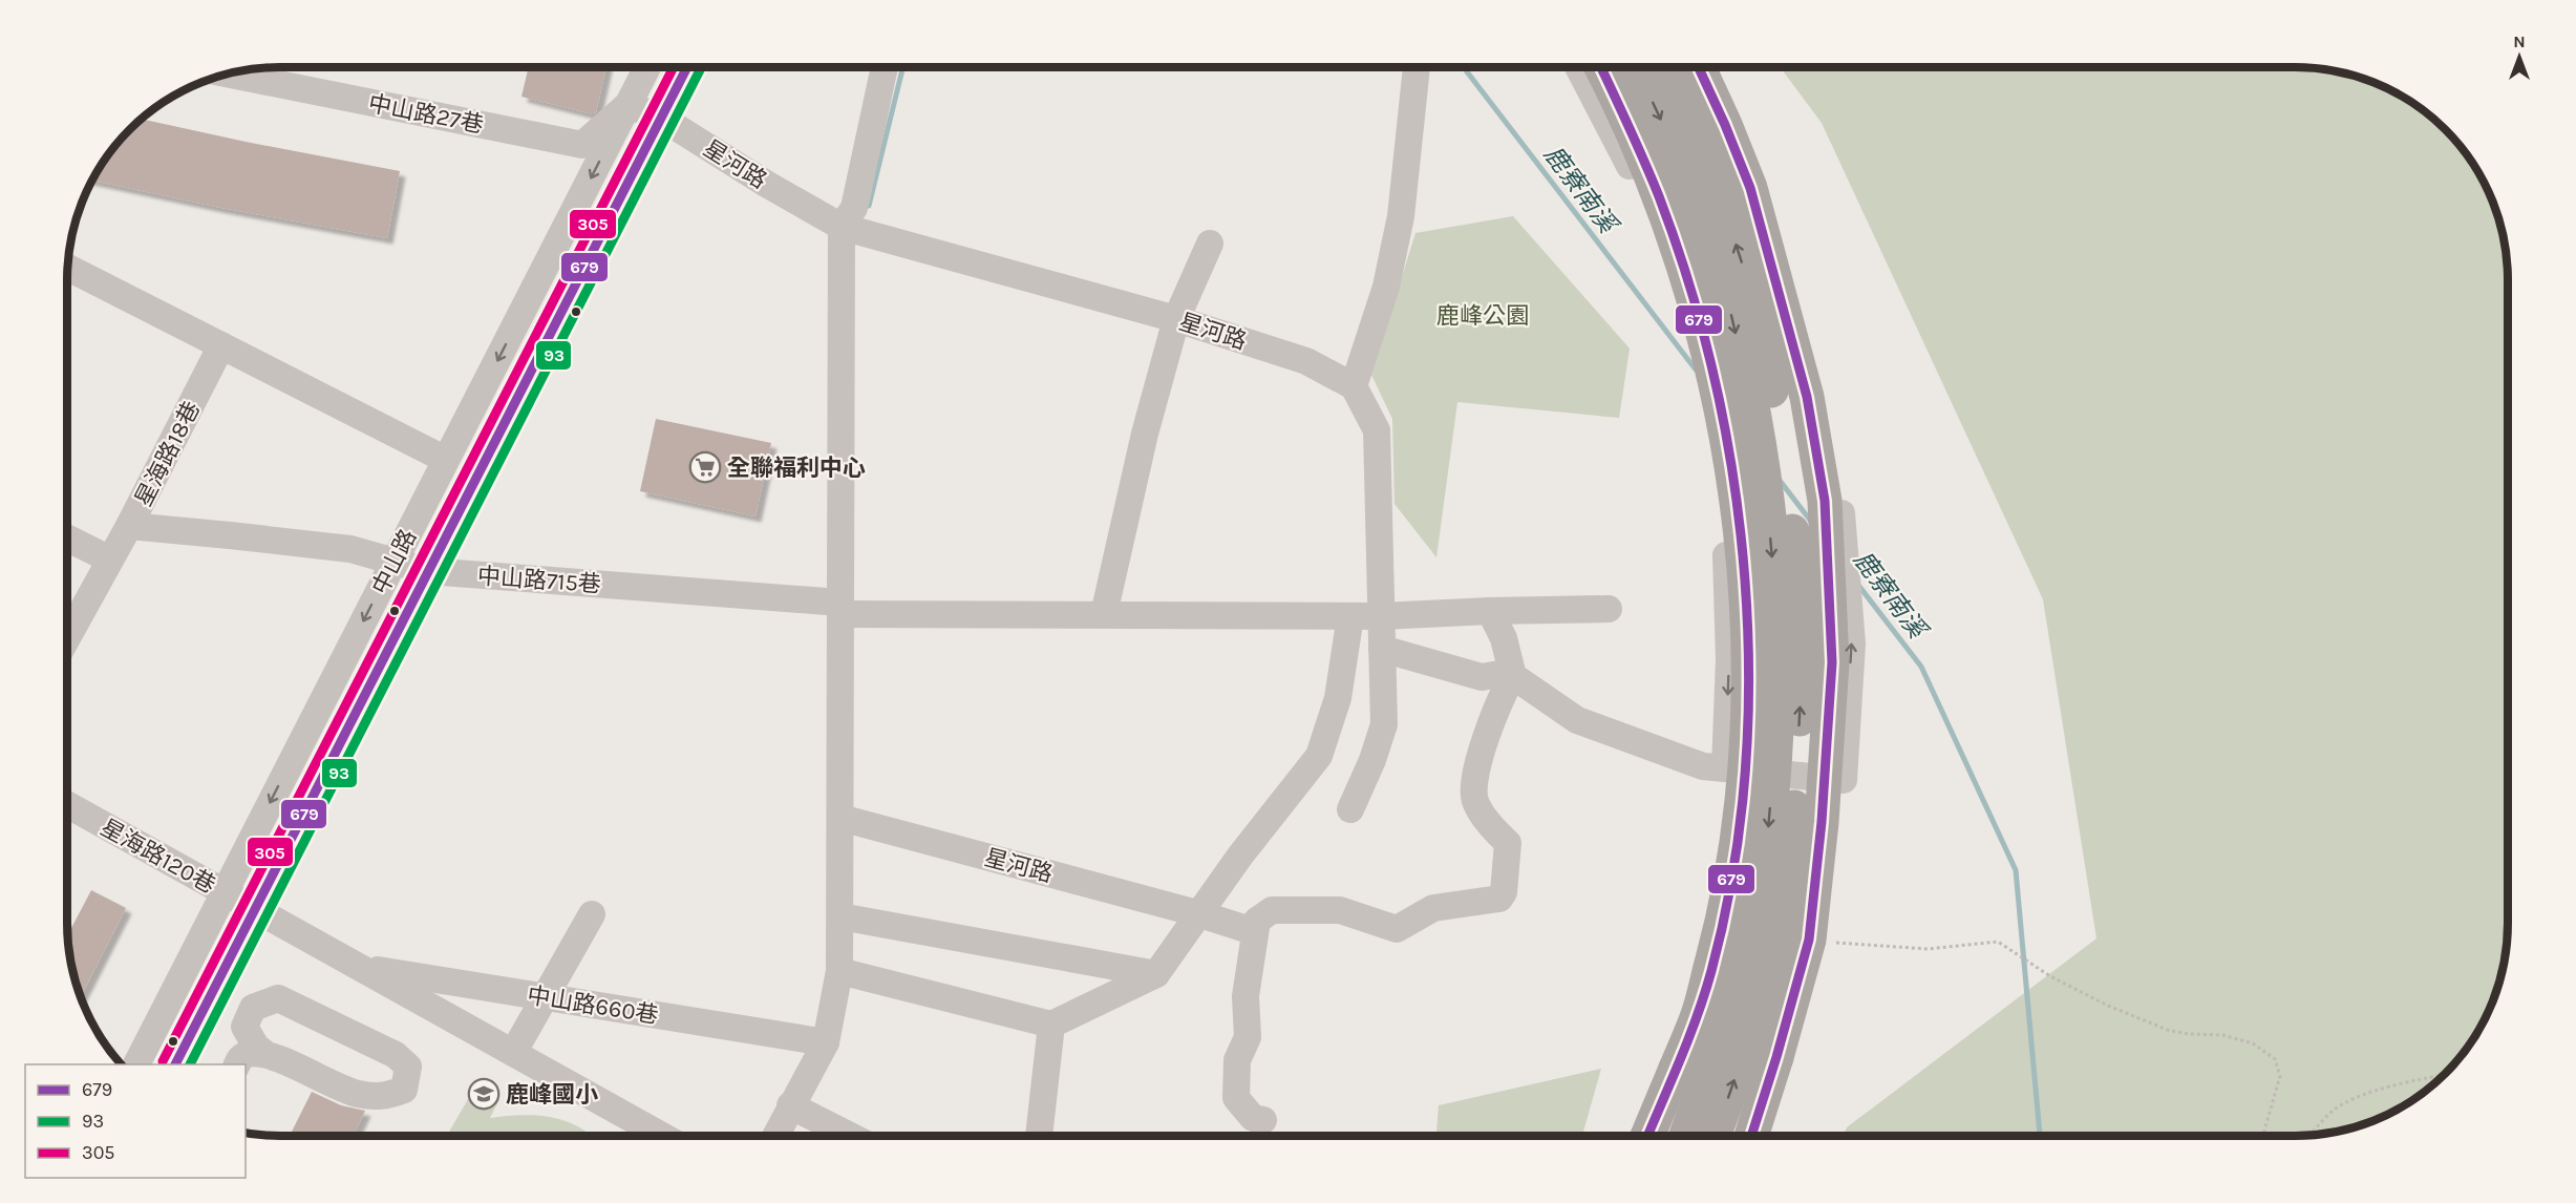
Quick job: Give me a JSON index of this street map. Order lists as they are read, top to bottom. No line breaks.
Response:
{"streets":{"street":["中山路27巷","星河路","星海路18巷","中山路","中山路715巷","星海路120巷","中山路660巷"]},"crossings":[["中山路27巷","星河路"],["中山路27巷","中山路"],["星河路","中山路"],["星海路18巷","中山路715巷"],["中山路","中山路715巷"],["中山路","星海路120巷"],["中山路","中山路660巷"],["星海路120巷","中山路660巷"]],"water":["鹿寮南溪"],"parks":["鹿峰公園"],"places":{"supermarket":["全聯福利中心"],"school or university":["鹿峰國小"]},"lines":["transit line 679","transit line 93","transit line 305"],"legend":["679","93","305"],"north":"top"}
